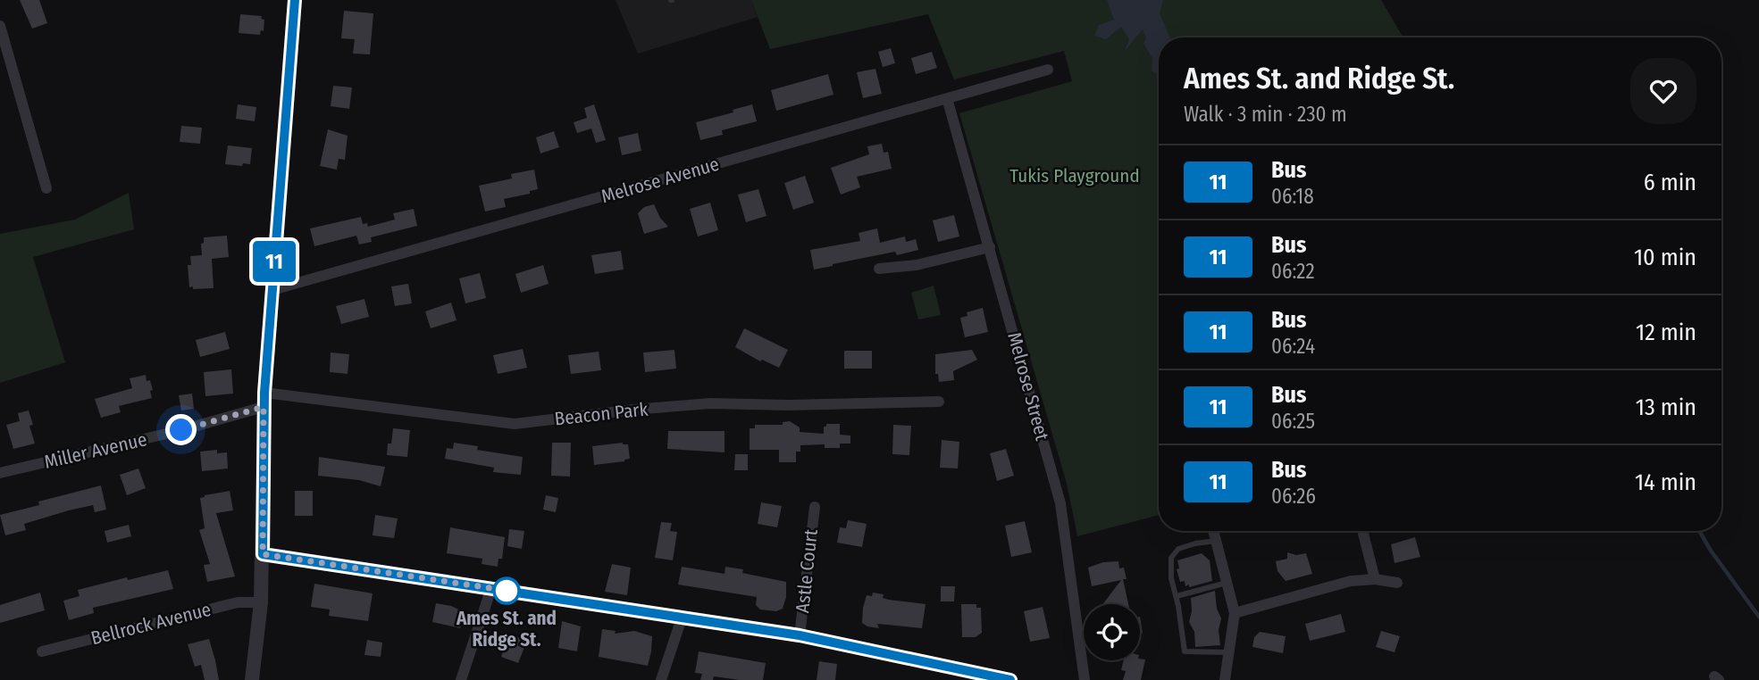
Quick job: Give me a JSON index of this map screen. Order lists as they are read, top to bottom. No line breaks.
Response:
{"streets":{"street":["Melrose Avenue","Melrose Street","Beacon Park","Miller Avenue","Astle Court","Bellrock Avenue"]},"crossings":[["Melrose Avenue","Melrose Street"],["Beacon Park","Miller Avenue"]],"parks":["Tukis Playground"],"places":["Ames St. and Ridge St."],"lines":["bus line 11"],"page":{"on_map":"11","heading":["Ames St. and Ridge St.","Walk · 3 min · 230 m"],"list":[{"mark":"11","name":"Bus","note":"06:18","value":"6 min"},{"mark":"11","name":"Bus","note":"06:22","value":"10 min"},{"mark":"11","name":"Bus","note":"06:24","value":"12 min"},{"mark":"11","name":"Bus","note":"06:25","value":"13 min"},{"mark":"11","name":"Bus","note":"06:26","value":"14 min"}]}}
